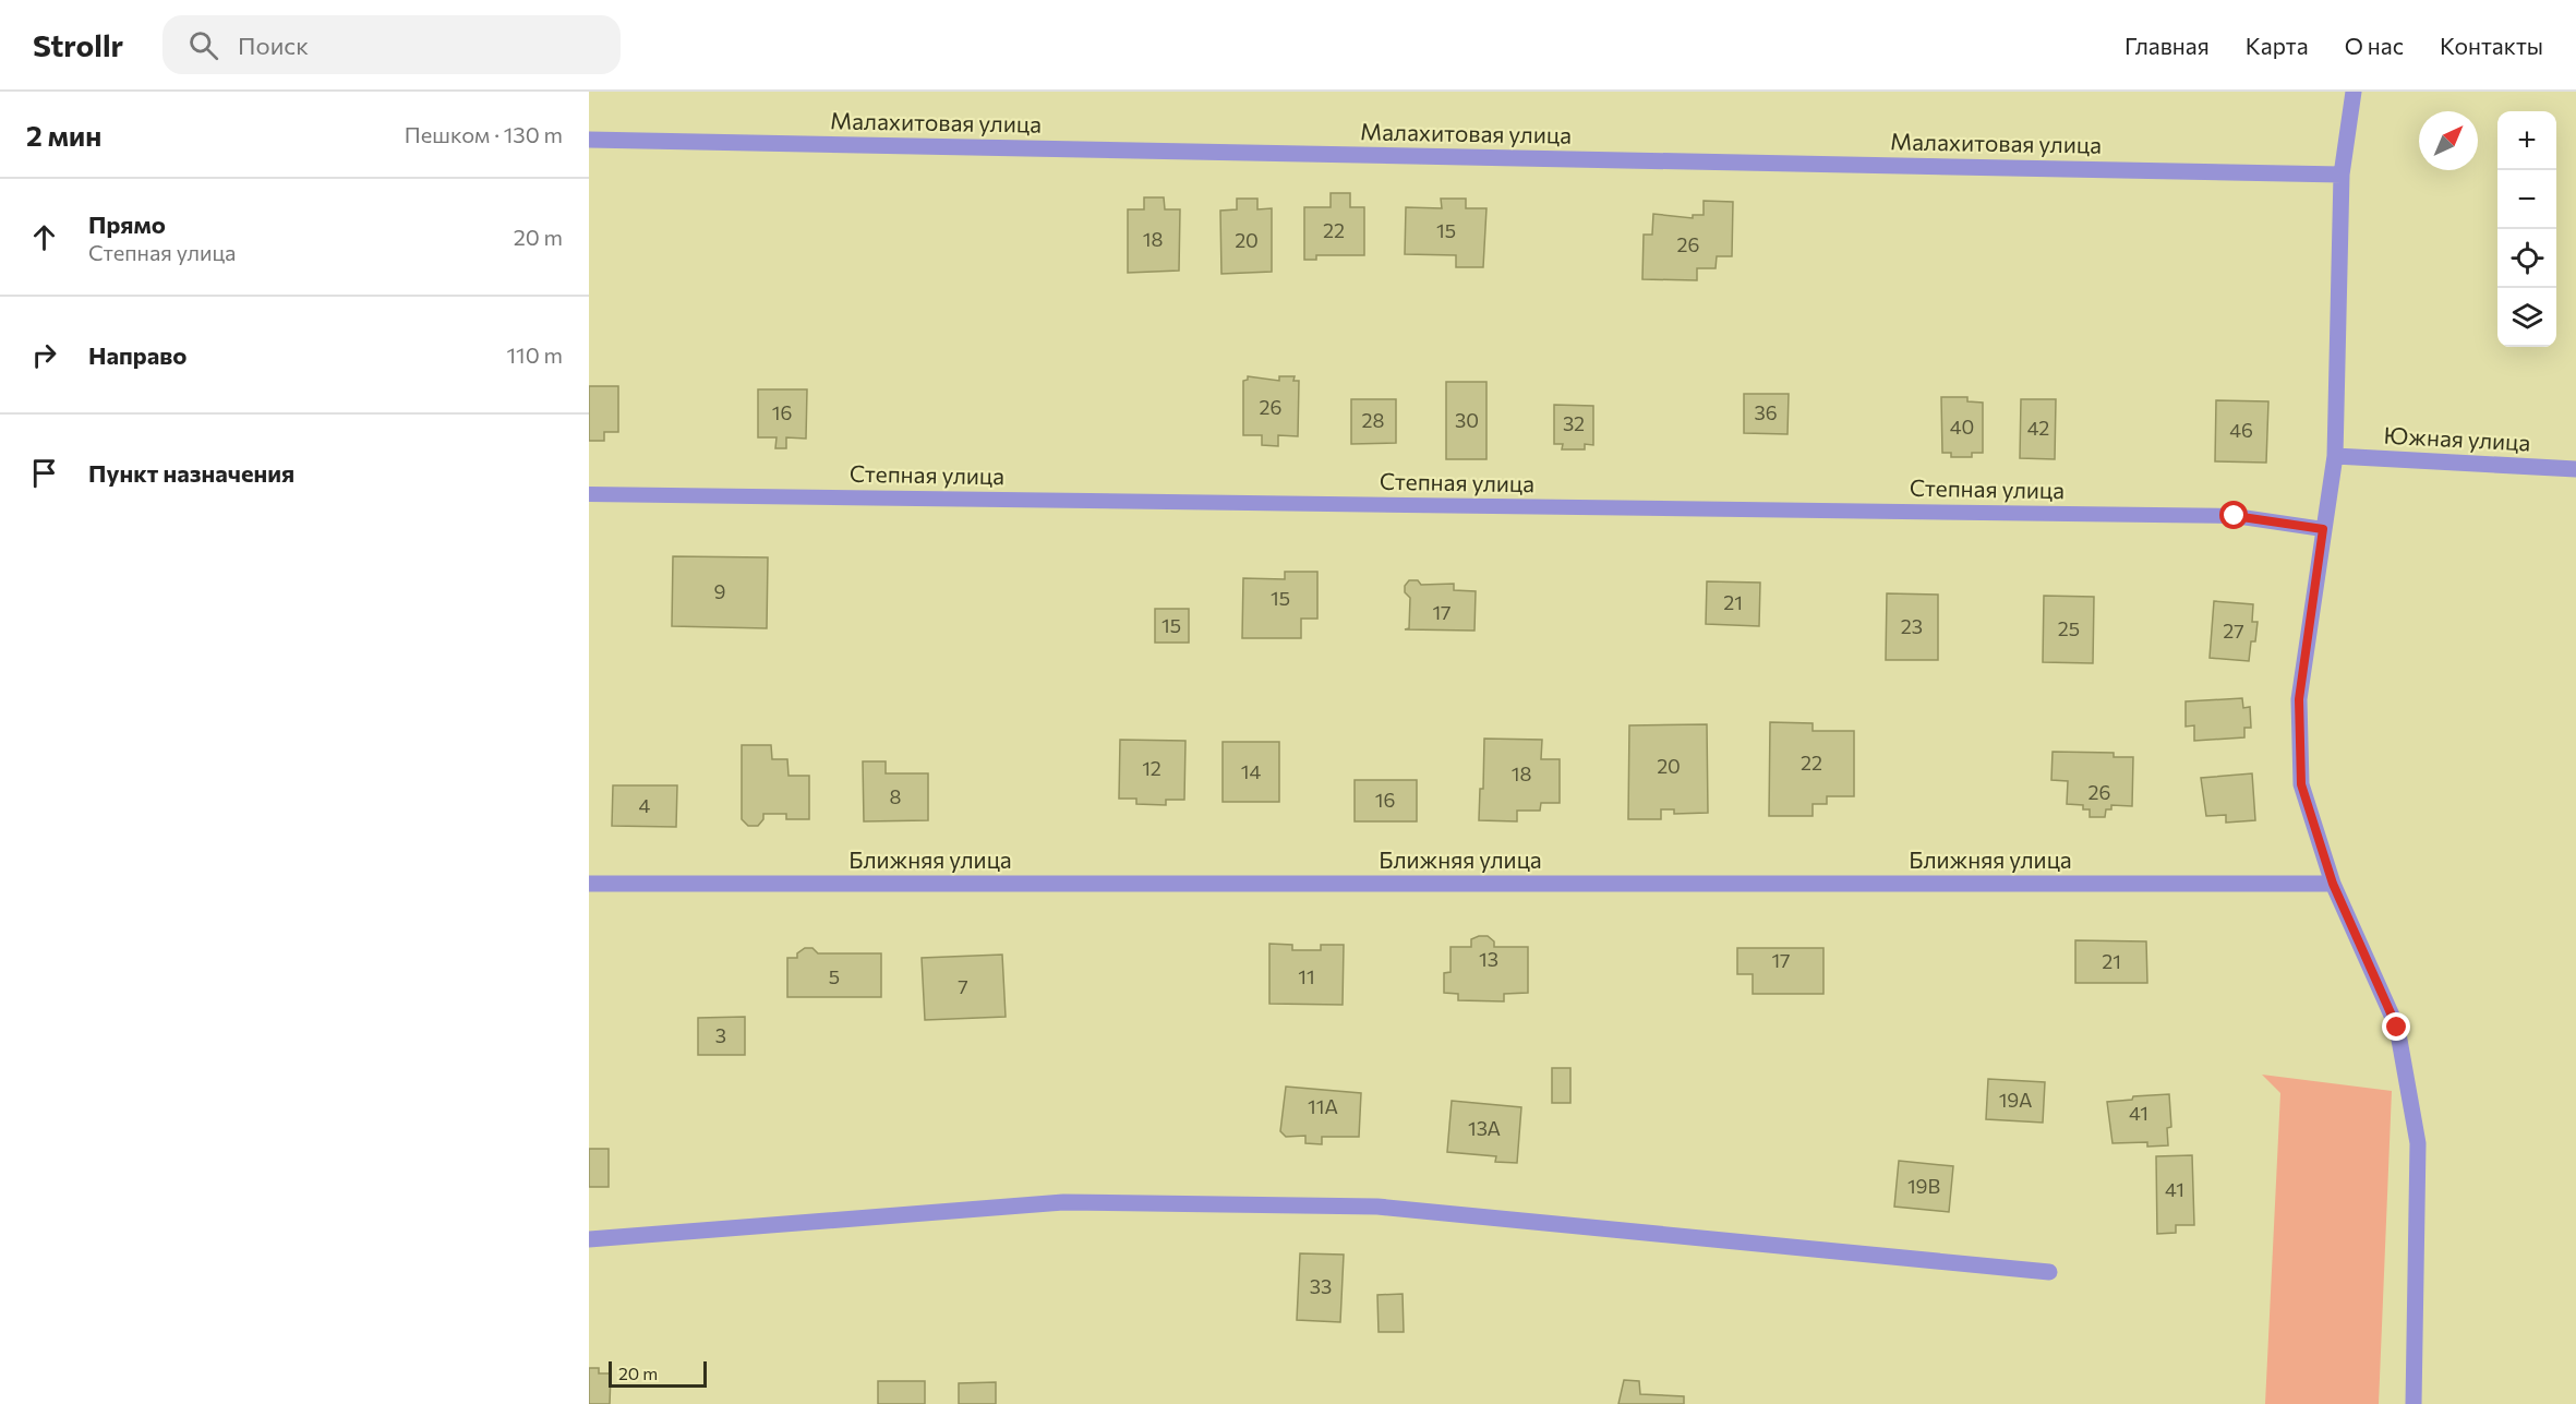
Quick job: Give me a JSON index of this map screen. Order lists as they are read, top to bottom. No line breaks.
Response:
{"streets":{"street":["Малахитовая улица","Южная улица","Ближняя улица"],"lane":["Степная улица"]},"house_numbers":["22","15","18","20","26","26","16","36","28","30","32","40","42","46","9","15","21","17","15","23","25","27","22","20","12","14","18","26","8","16","4","13","17","21","5","11","7","3","19А","11А","41","13А","19В","41","33"],"scale_bar":"20 m","north":"top right","page":{"header":"Strollr","search":"Поиск","nav":["Главная","Карта","О нас","Контакты"],"heading":["2 мин","Пешком · 130 m"],"map_buttons":["+","−"],"list":[["Прямо","Степная улица","20 m"],["Направо","110 m"],"Пункт назначения"],"scale":"20 m"}}
